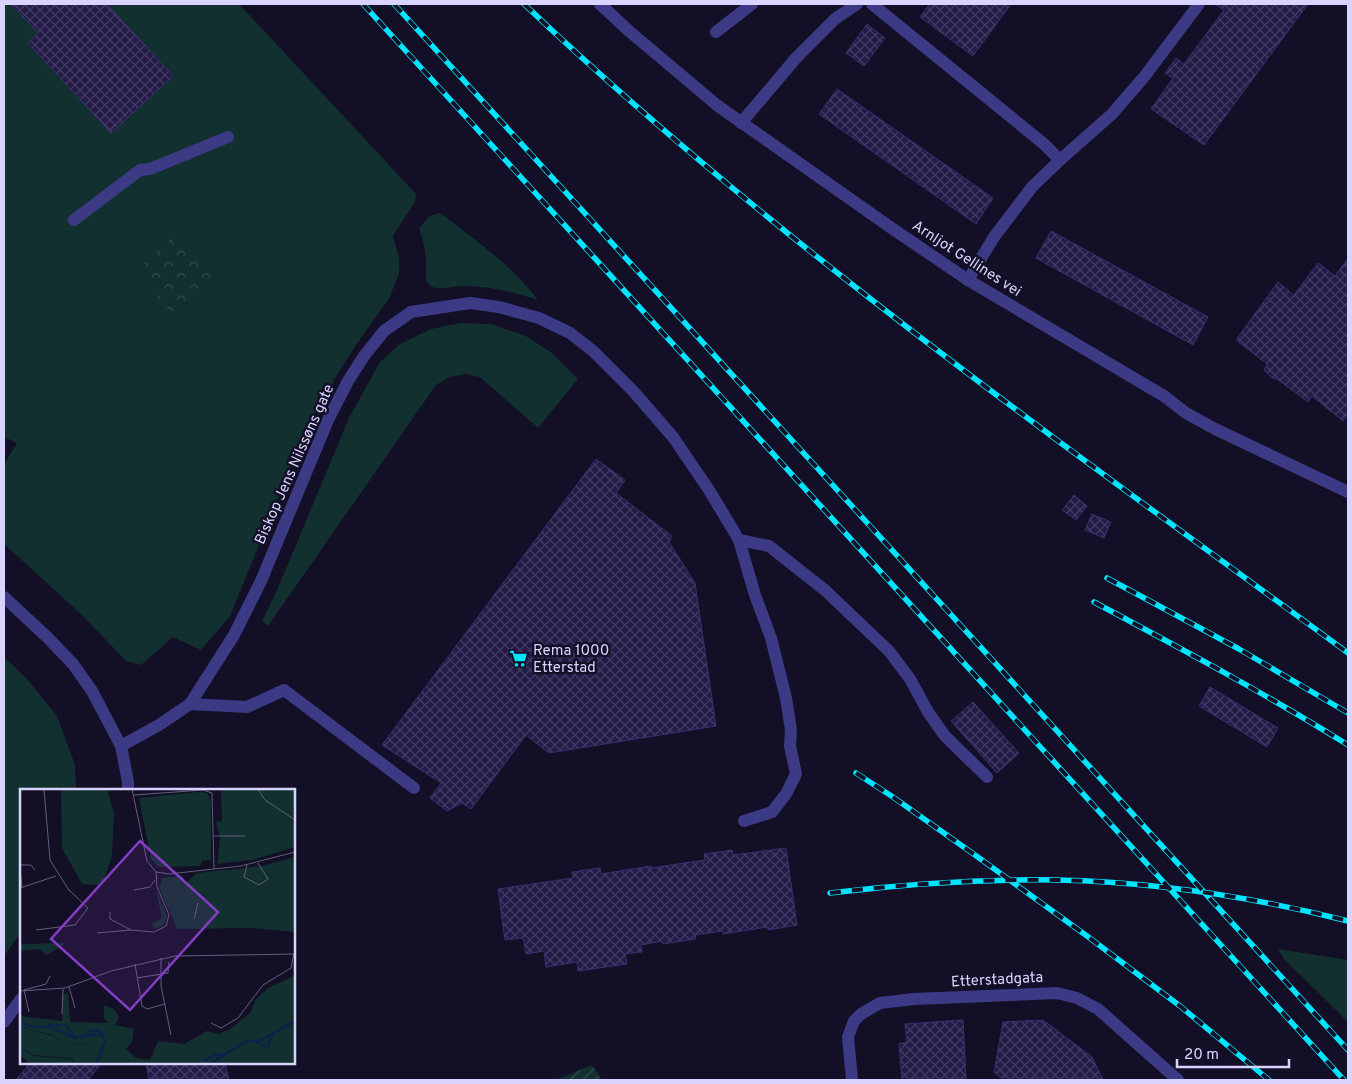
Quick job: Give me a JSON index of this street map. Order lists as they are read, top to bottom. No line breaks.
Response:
{"streets":{"street":["Arnljot Gellines vei","Biskop Jens Nilssøns gate","Etterstadgata"]},"places":{"supermarket":["Rema 1000 Etterstad"]},"scale_bar":"20 m"}
